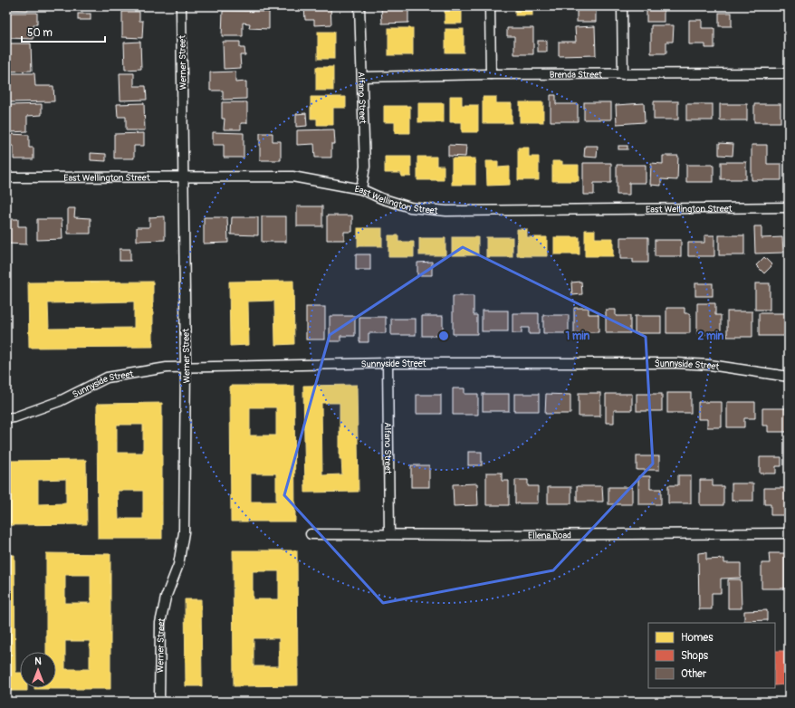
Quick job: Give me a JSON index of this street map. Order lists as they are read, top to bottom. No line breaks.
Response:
{"streets":{"street":["Werner Street","Brenda Street","Alfano Street","East Wellington Street","Sunnyside Street","Ellena Road"]},"crossings":[["Werner Street","East Wellington Street"],["Werner Street","Sunnyside Street"],["Brenda Street","Alfano Street"],["Alfano Street","East Wellington Street"],["Alfano Street","Sunnyside Street"],["Alfano Street","Ellena Road"]],"legend":["Homes","Shops","Other"],"scale_bar":"50 m","north":"top","rings":["1 min","2 min"]}
